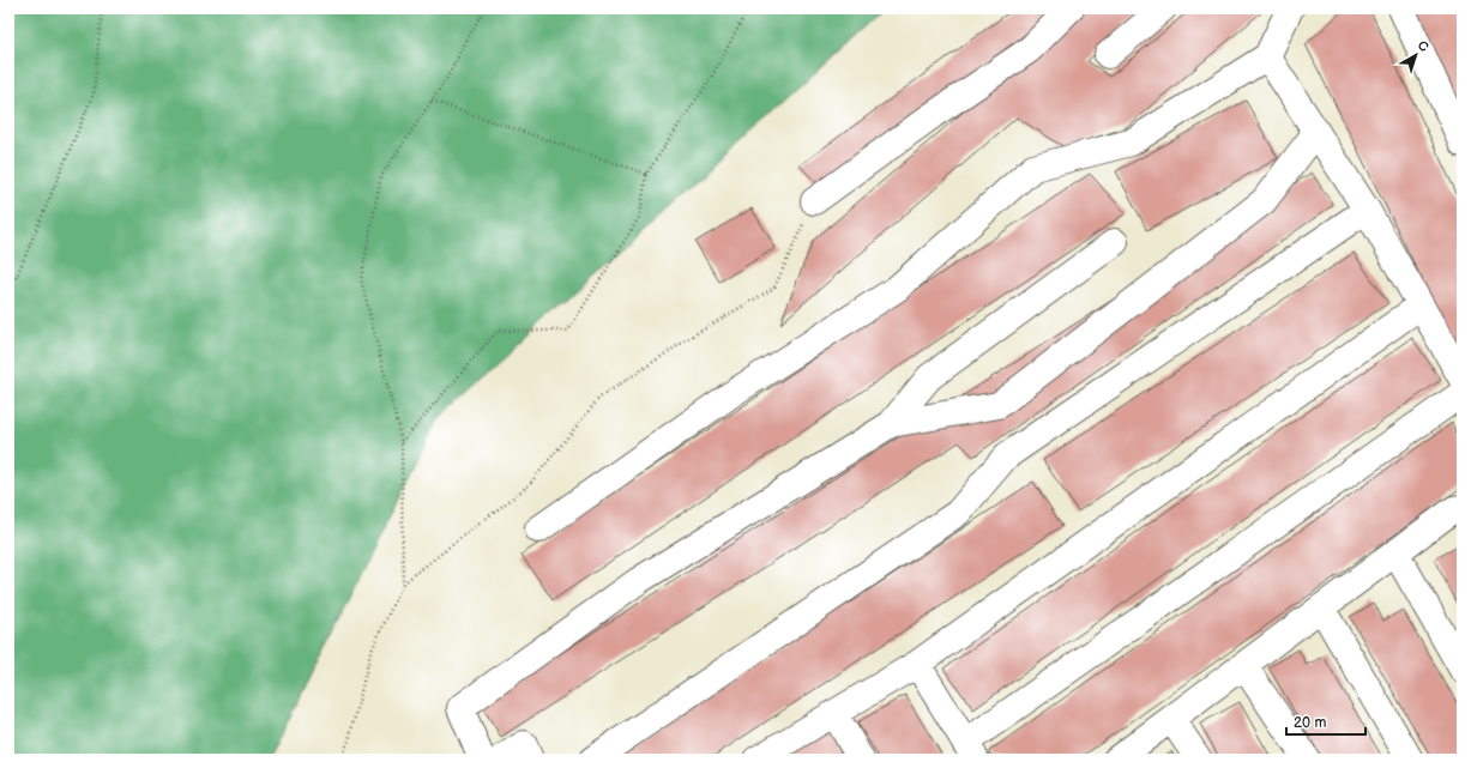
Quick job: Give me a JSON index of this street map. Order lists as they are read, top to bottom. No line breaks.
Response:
{"scale_bar":"20 m","north":"top right"}
